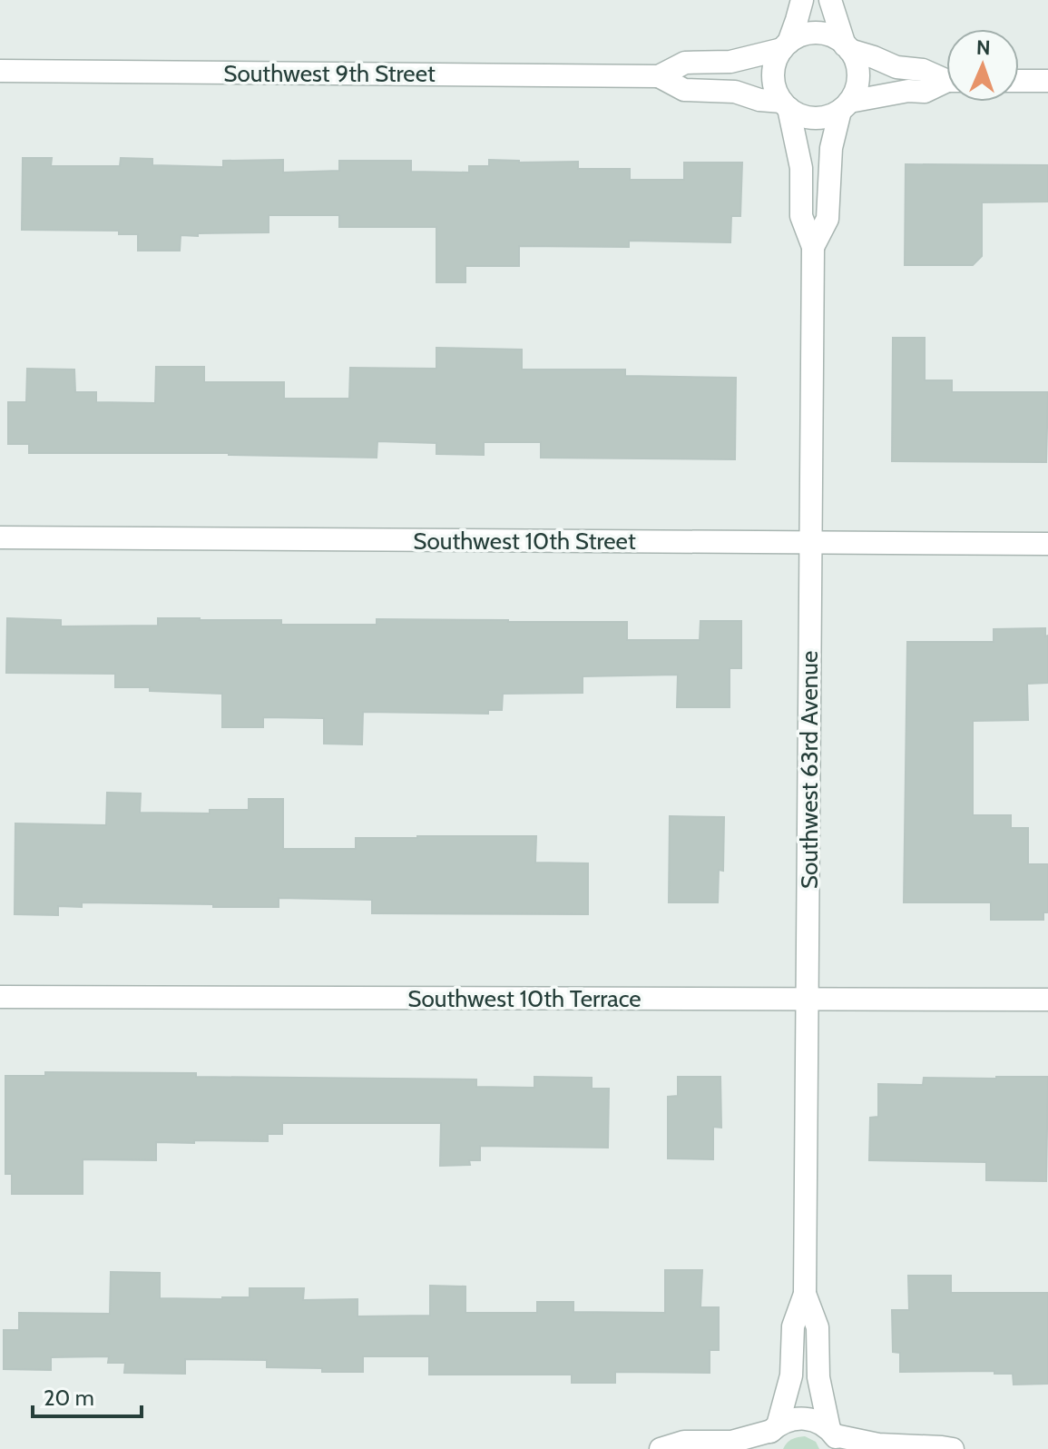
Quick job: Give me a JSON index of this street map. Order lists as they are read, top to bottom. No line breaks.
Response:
{"streets":{"street":["Southwest 9th Street","Southwest 10th Street","Southwest 63rd Avenue","Southwest 10th Terrace"]},"crossings":[["Southwest 9th Street","Southwest 63rd Avenue"],["Southwest 10th Street","Southwest 63rd Avenue"],["Southwest 63rd Avenue","Southwest 10th Terrace"]],"scale_bar":"20 m","north":"top"}
